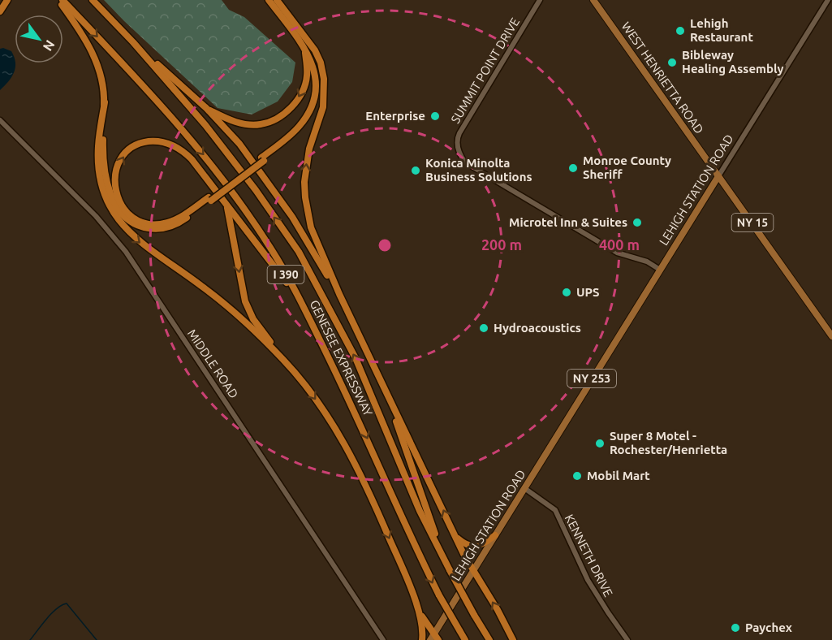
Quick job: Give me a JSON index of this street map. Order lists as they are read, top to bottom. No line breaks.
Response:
{"streets":{"highway":["I 390","GENESEE EXPRESSWAY"],"main road":["WEST HENRIETTA ROAD","LEHIGH STATION ROAD","NY 15","NY 253"],"street":["SUMMIT POINT DRIVE","MIDDLE ROAD","KENNETH DRIVE"]},"crossings":[["SUMMIT POINT DRIVE","LEHIGH STATION ROAD"],["WEST HENRIETTA ROAD","LEHIGH STATION ROAD"],["LEHIGH STATION ROAD","KENNETH DRIVE"]],"places":["Lehigh Restaurant","Bibleway Healing Assembly","Enterprise","Monroe County Sheriff","Konica Minolta Business Solutions","Microtel Inn & Suites","UPS","Hydroacoustics","Super 8 Motel - Rochester/Henrietta","Mobil Mart","Paychex"],"north":"bottom right","rings":["200 m","400 m"]}
